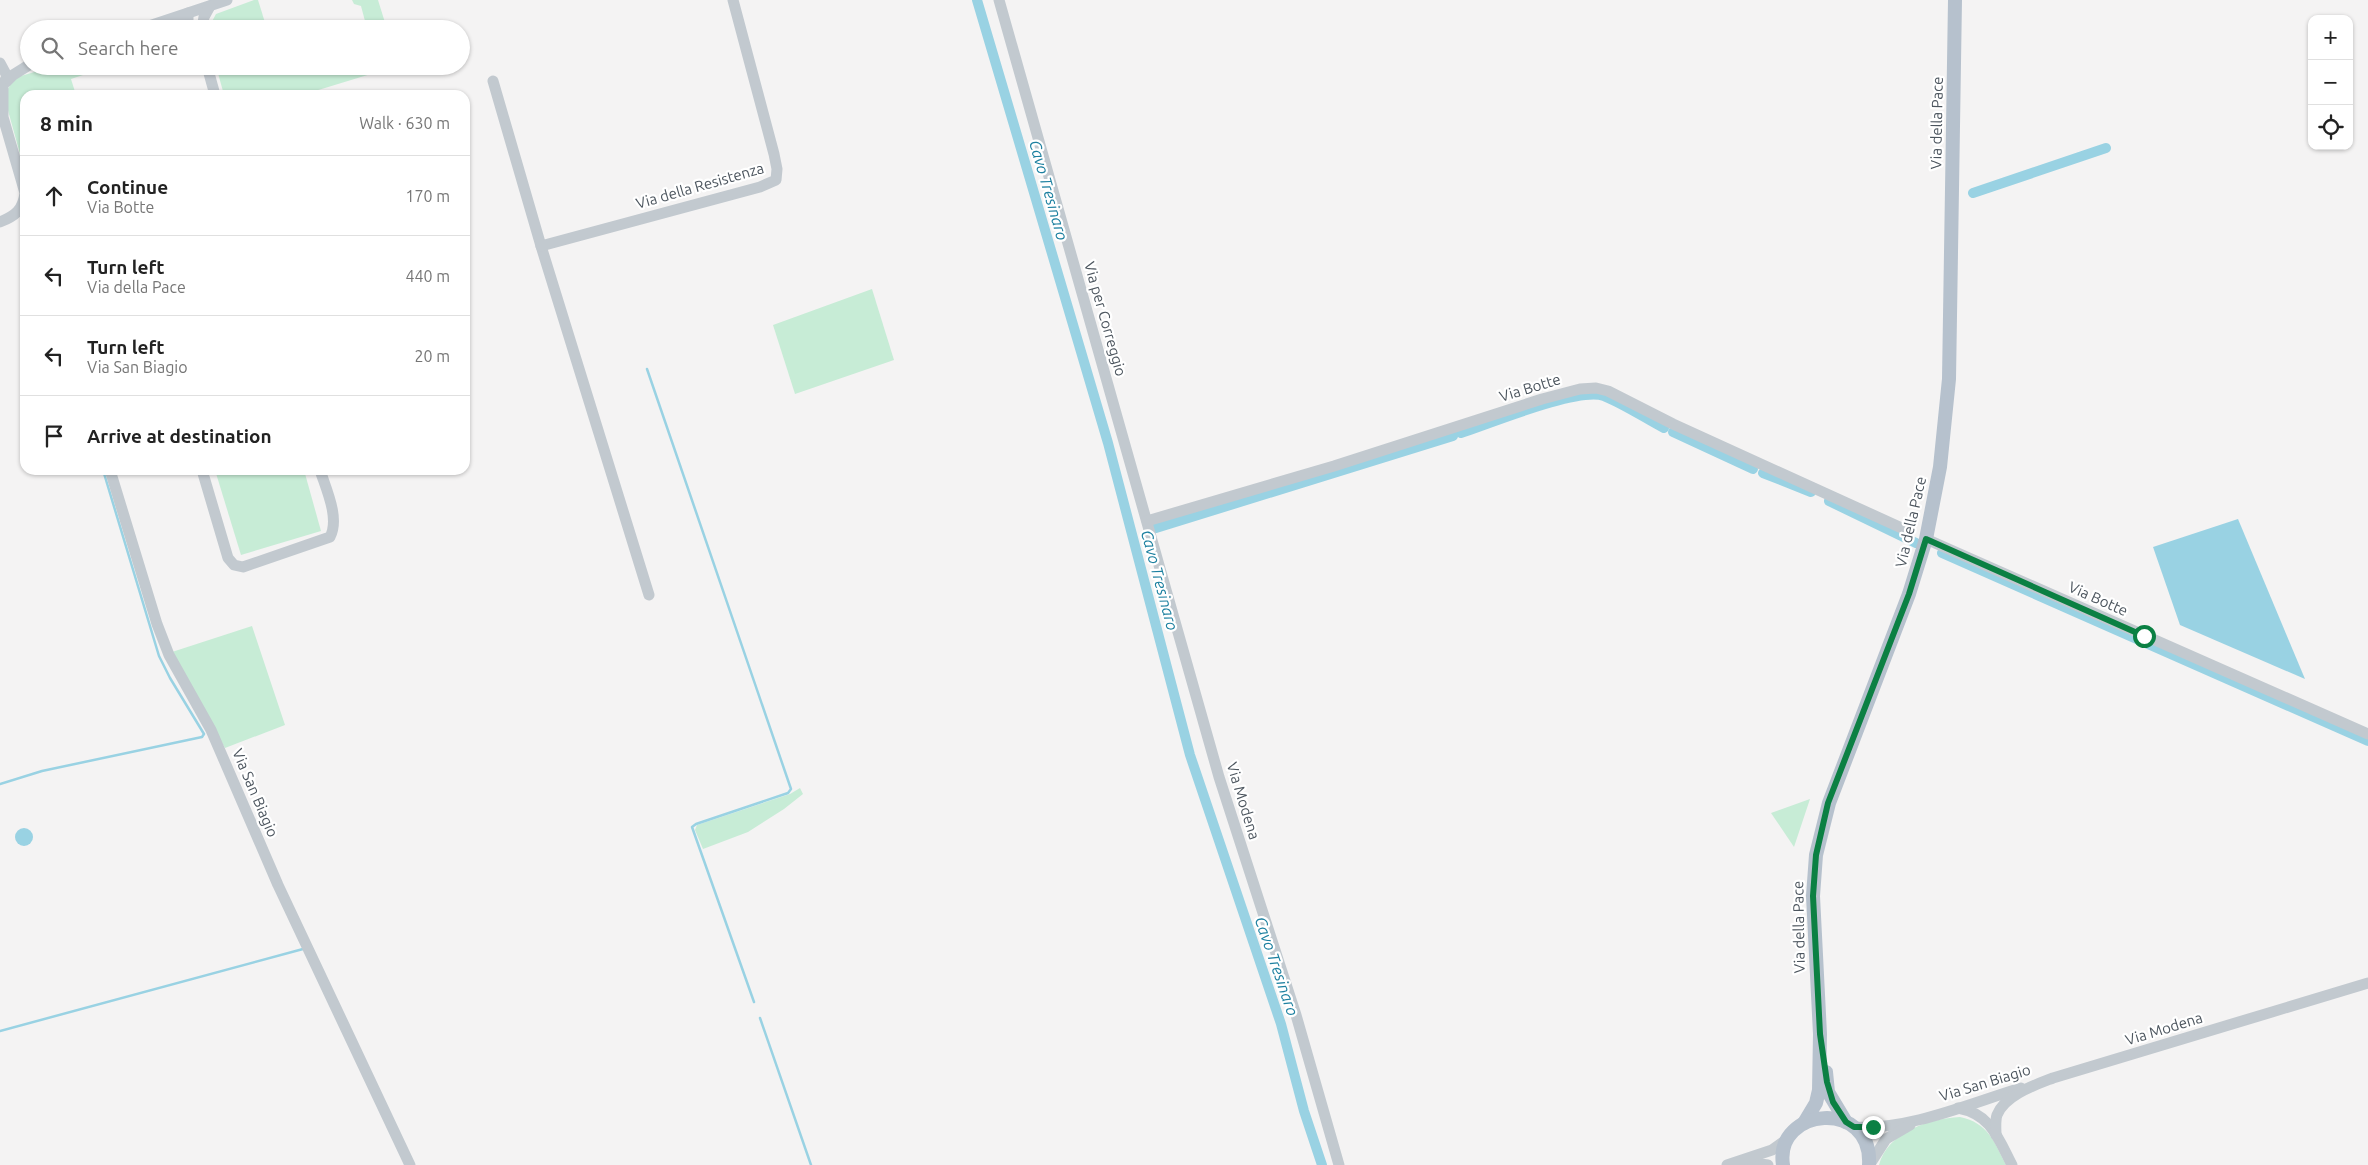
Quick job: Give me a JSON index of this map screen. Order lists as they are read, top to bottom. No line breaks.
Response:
{"streets":{"main road":["Via della Pace"],"street":["Via della Resistenza","Via per Correggio","Via Botte","Via San Biagio","Via Modena"]},"crossings":[["Via della Pace","Via Botte"],["Via della Pace","Via San Biagio"],["Via per Correggio","Via Modena"],["Via Botte","Via Modena"],["Via San Biagio","Via Modena"]],"water":["Cavo Tresinaro"],"page":{"map_buttons":["+","−"],"search":"Search here","heading":["8 min","Walk · 630 m"],"list":[["Continue","Via Botte","170 m"],["Turn left","Via della Pace","440 m"],["Turn left","Via San Biagio","20 m"],"Arrive at destination"]}}
